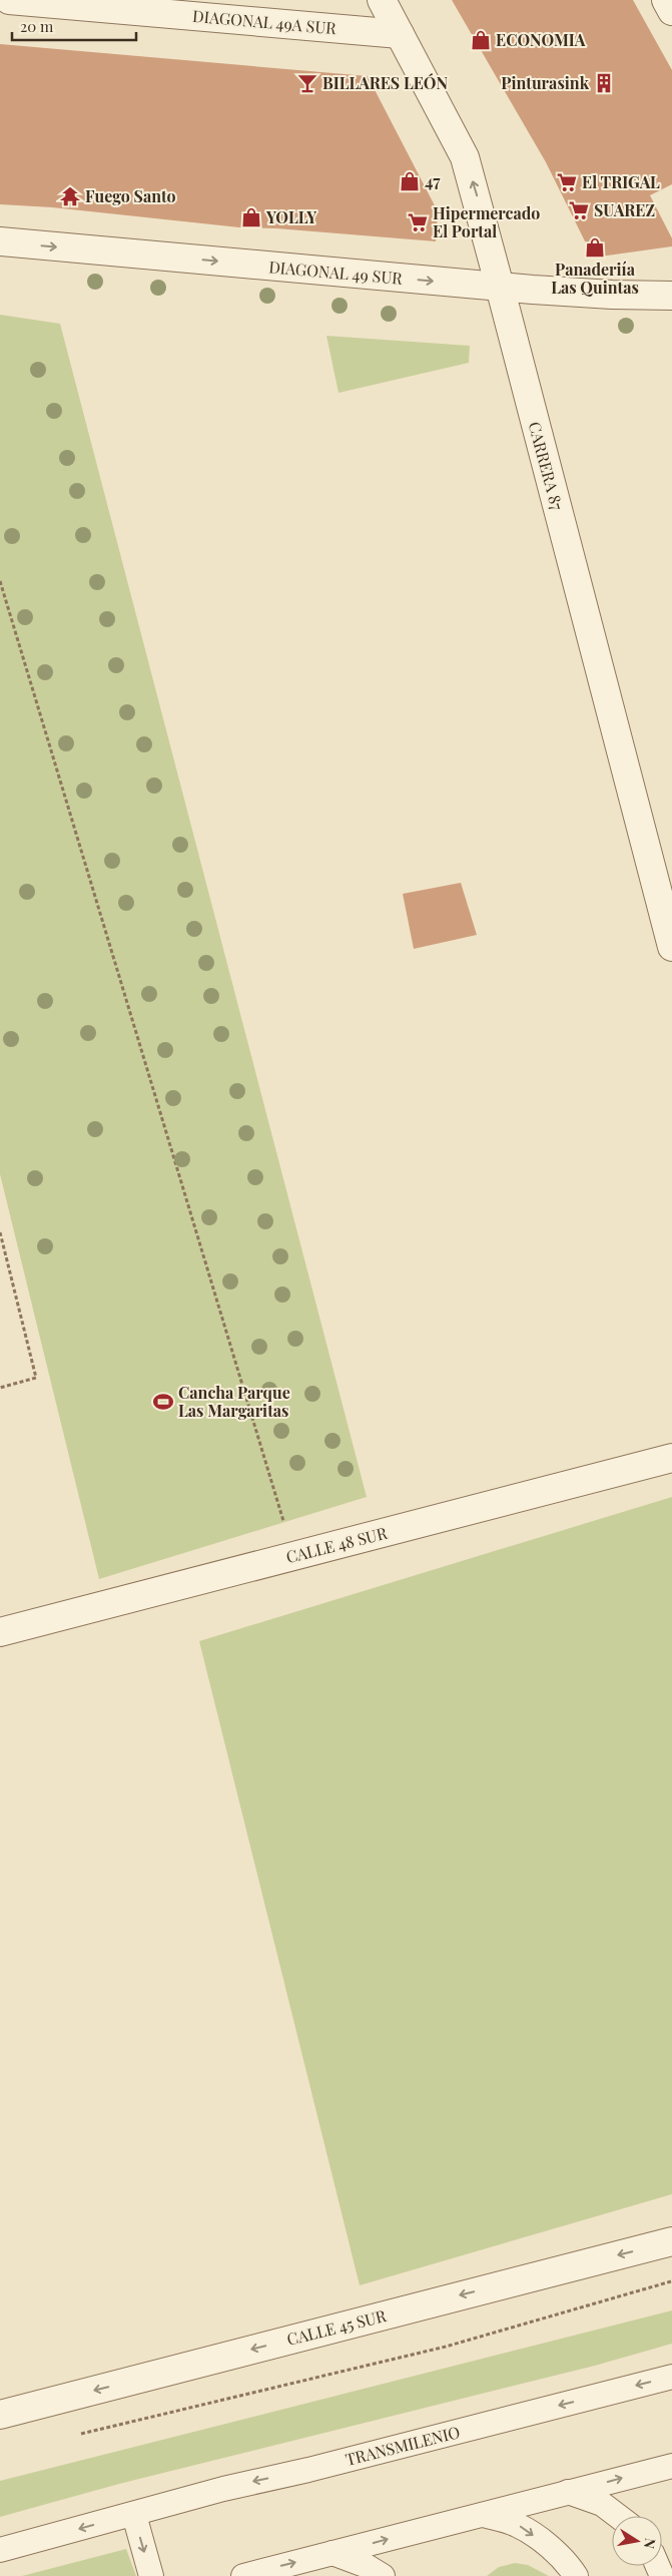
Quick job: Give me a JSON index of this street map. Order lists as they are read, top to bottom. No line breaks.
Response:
{"streets":{"street":["DIAGONAL 49A SUR","DIAGONAL 49 SUR","CARRERA 87","CALLE 48 SUR","CALLE 45 SUR"],"lane":["TRANSMILENIO"]},"crossings":[["DIAGONAL 49A SUR","CARRERA 87"],["DIAGONAL 49 SUR","CARRERA 87"]],"one_way":["DIAGONAL 49 SUR","CALLE 45 SUR"],"places":{"shop":["ECONOMIA","47","YOLLY","Panaderiía Las Quintas"],"bar":["BILLARES LEÓN"],"building":["Pinturasink"],"supermarket":["El TRIGAL","SUAREZ","Hipermercado El Portal"],"temple":["Fuego Santo"],"sports":["Cancha Parque Las Margaritas"]},"scale_bar":"20 m","north":"right"}
